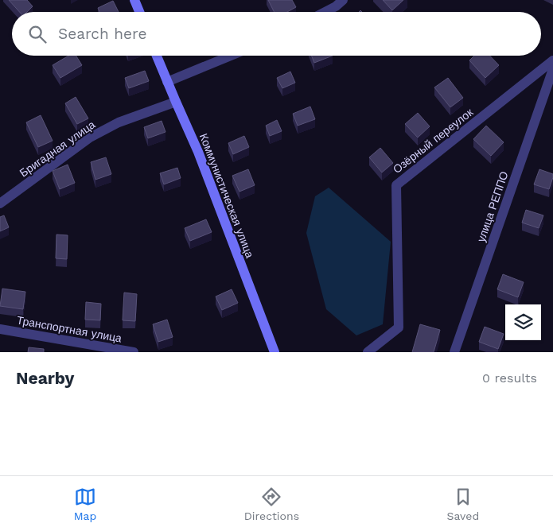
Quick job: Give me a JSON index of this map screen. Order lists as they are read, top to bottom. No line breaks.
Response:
{"streets":{"street":["Озёрный переулок","Бригадная улица","Коммунистическая улица","улица РЕППО","Транспортная улица"]},"crossings":[["Бригадная улица","Коммунистическая улица"]],"page":{"search":"Search here","heading":["Nearby","0 results"],"nav":["Map","Directions","Saved"]}}
